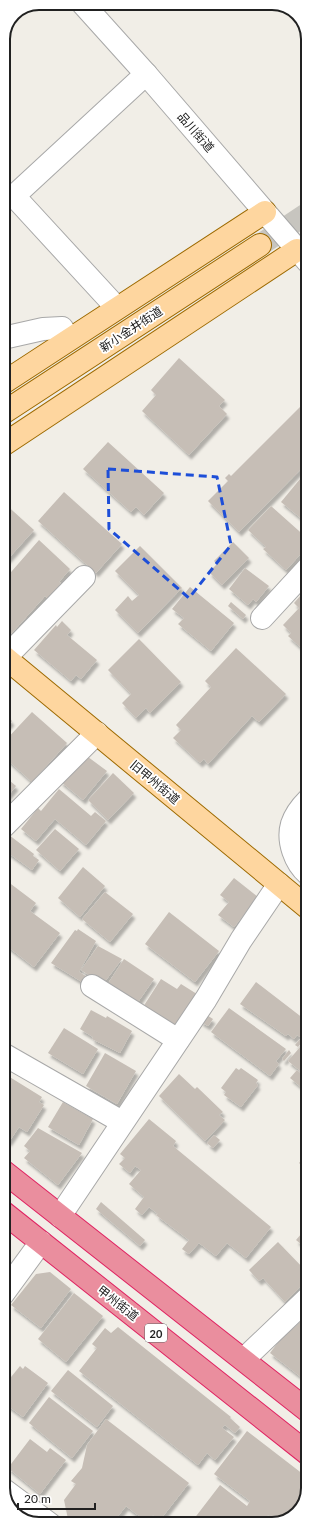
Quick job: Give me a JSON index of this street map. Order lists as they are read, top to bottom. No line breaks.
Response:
{"streets":{"highway":["甲州街道","20"],"main road":["新小金井街道","旧甲州街道"],"street":["品川街道"]},"scale_bar":"20 m"}
